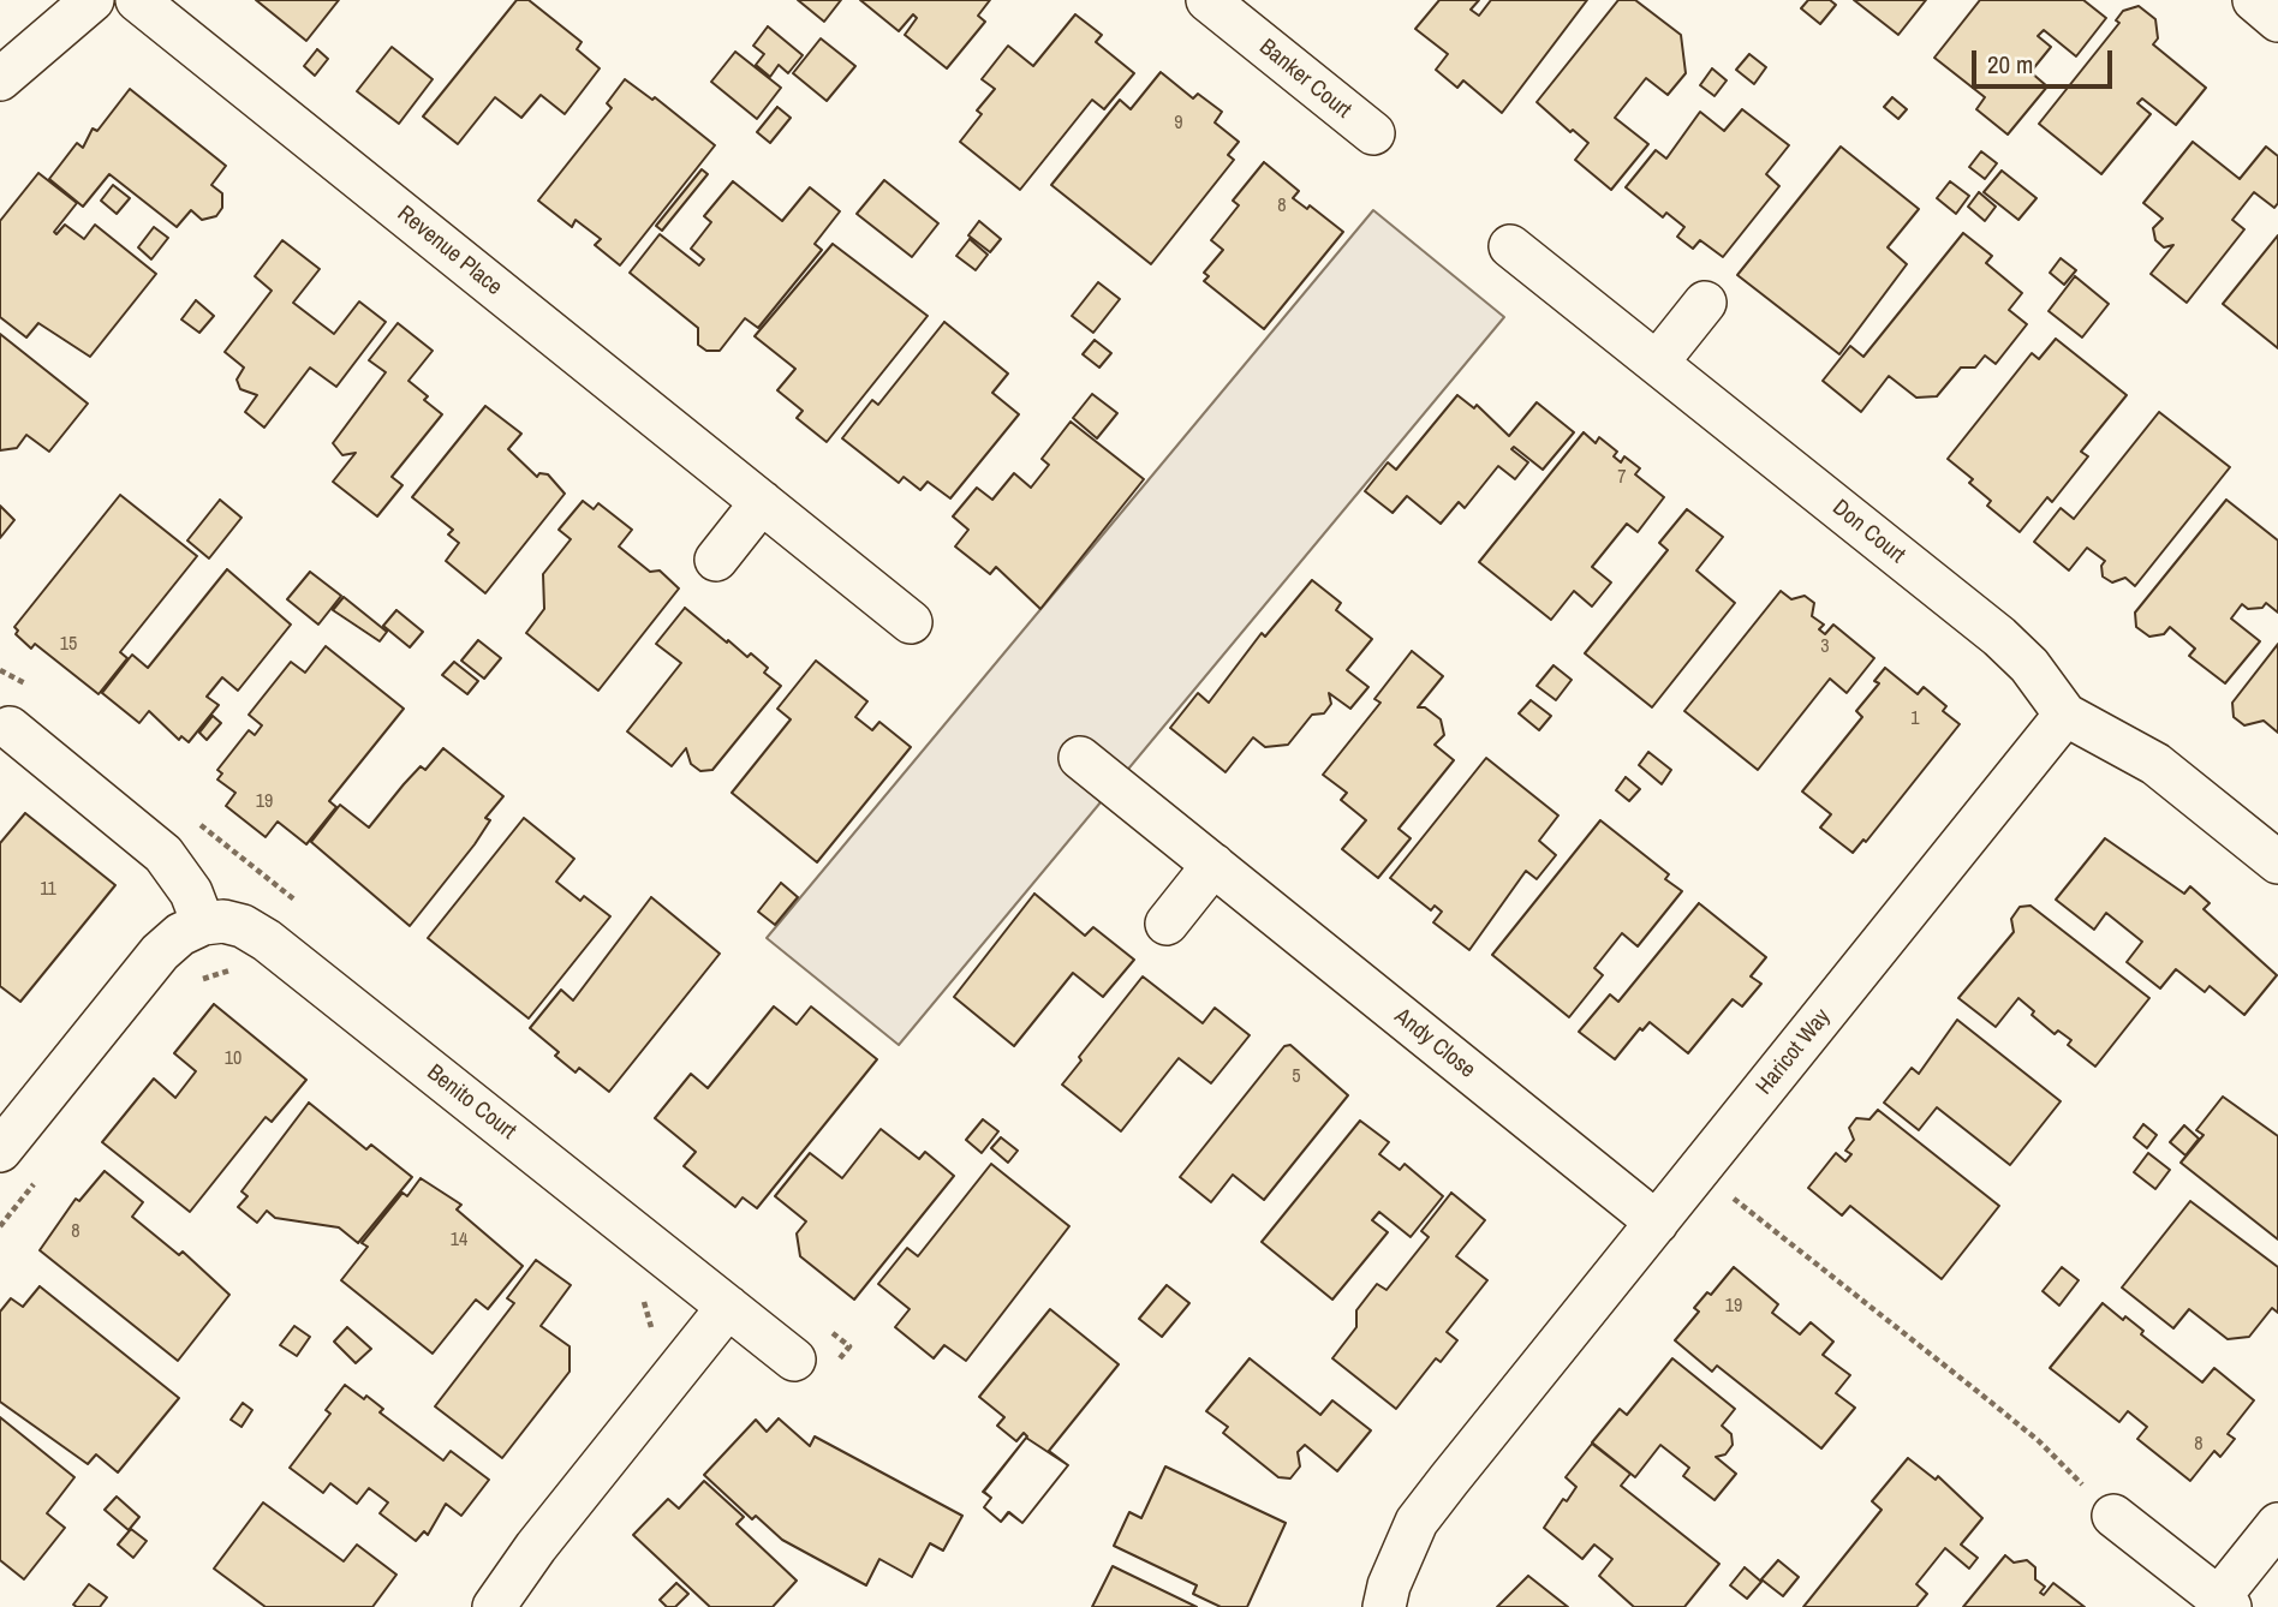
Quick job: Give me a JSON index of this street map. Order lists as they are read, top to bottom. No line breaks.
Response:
{"streets":{"street":["Banker Court","Revenue Place","Don Court","Andy Close","Haricot Way","Benito Court"]},"crossings":[["Don Court","Haricot Way"],["Andy Close","Haricot Way"]],"house_numbers":["9","8","7","15","3","1","19","11","10","5","8","14","19","8"],"scale_bar":"20 m"}
